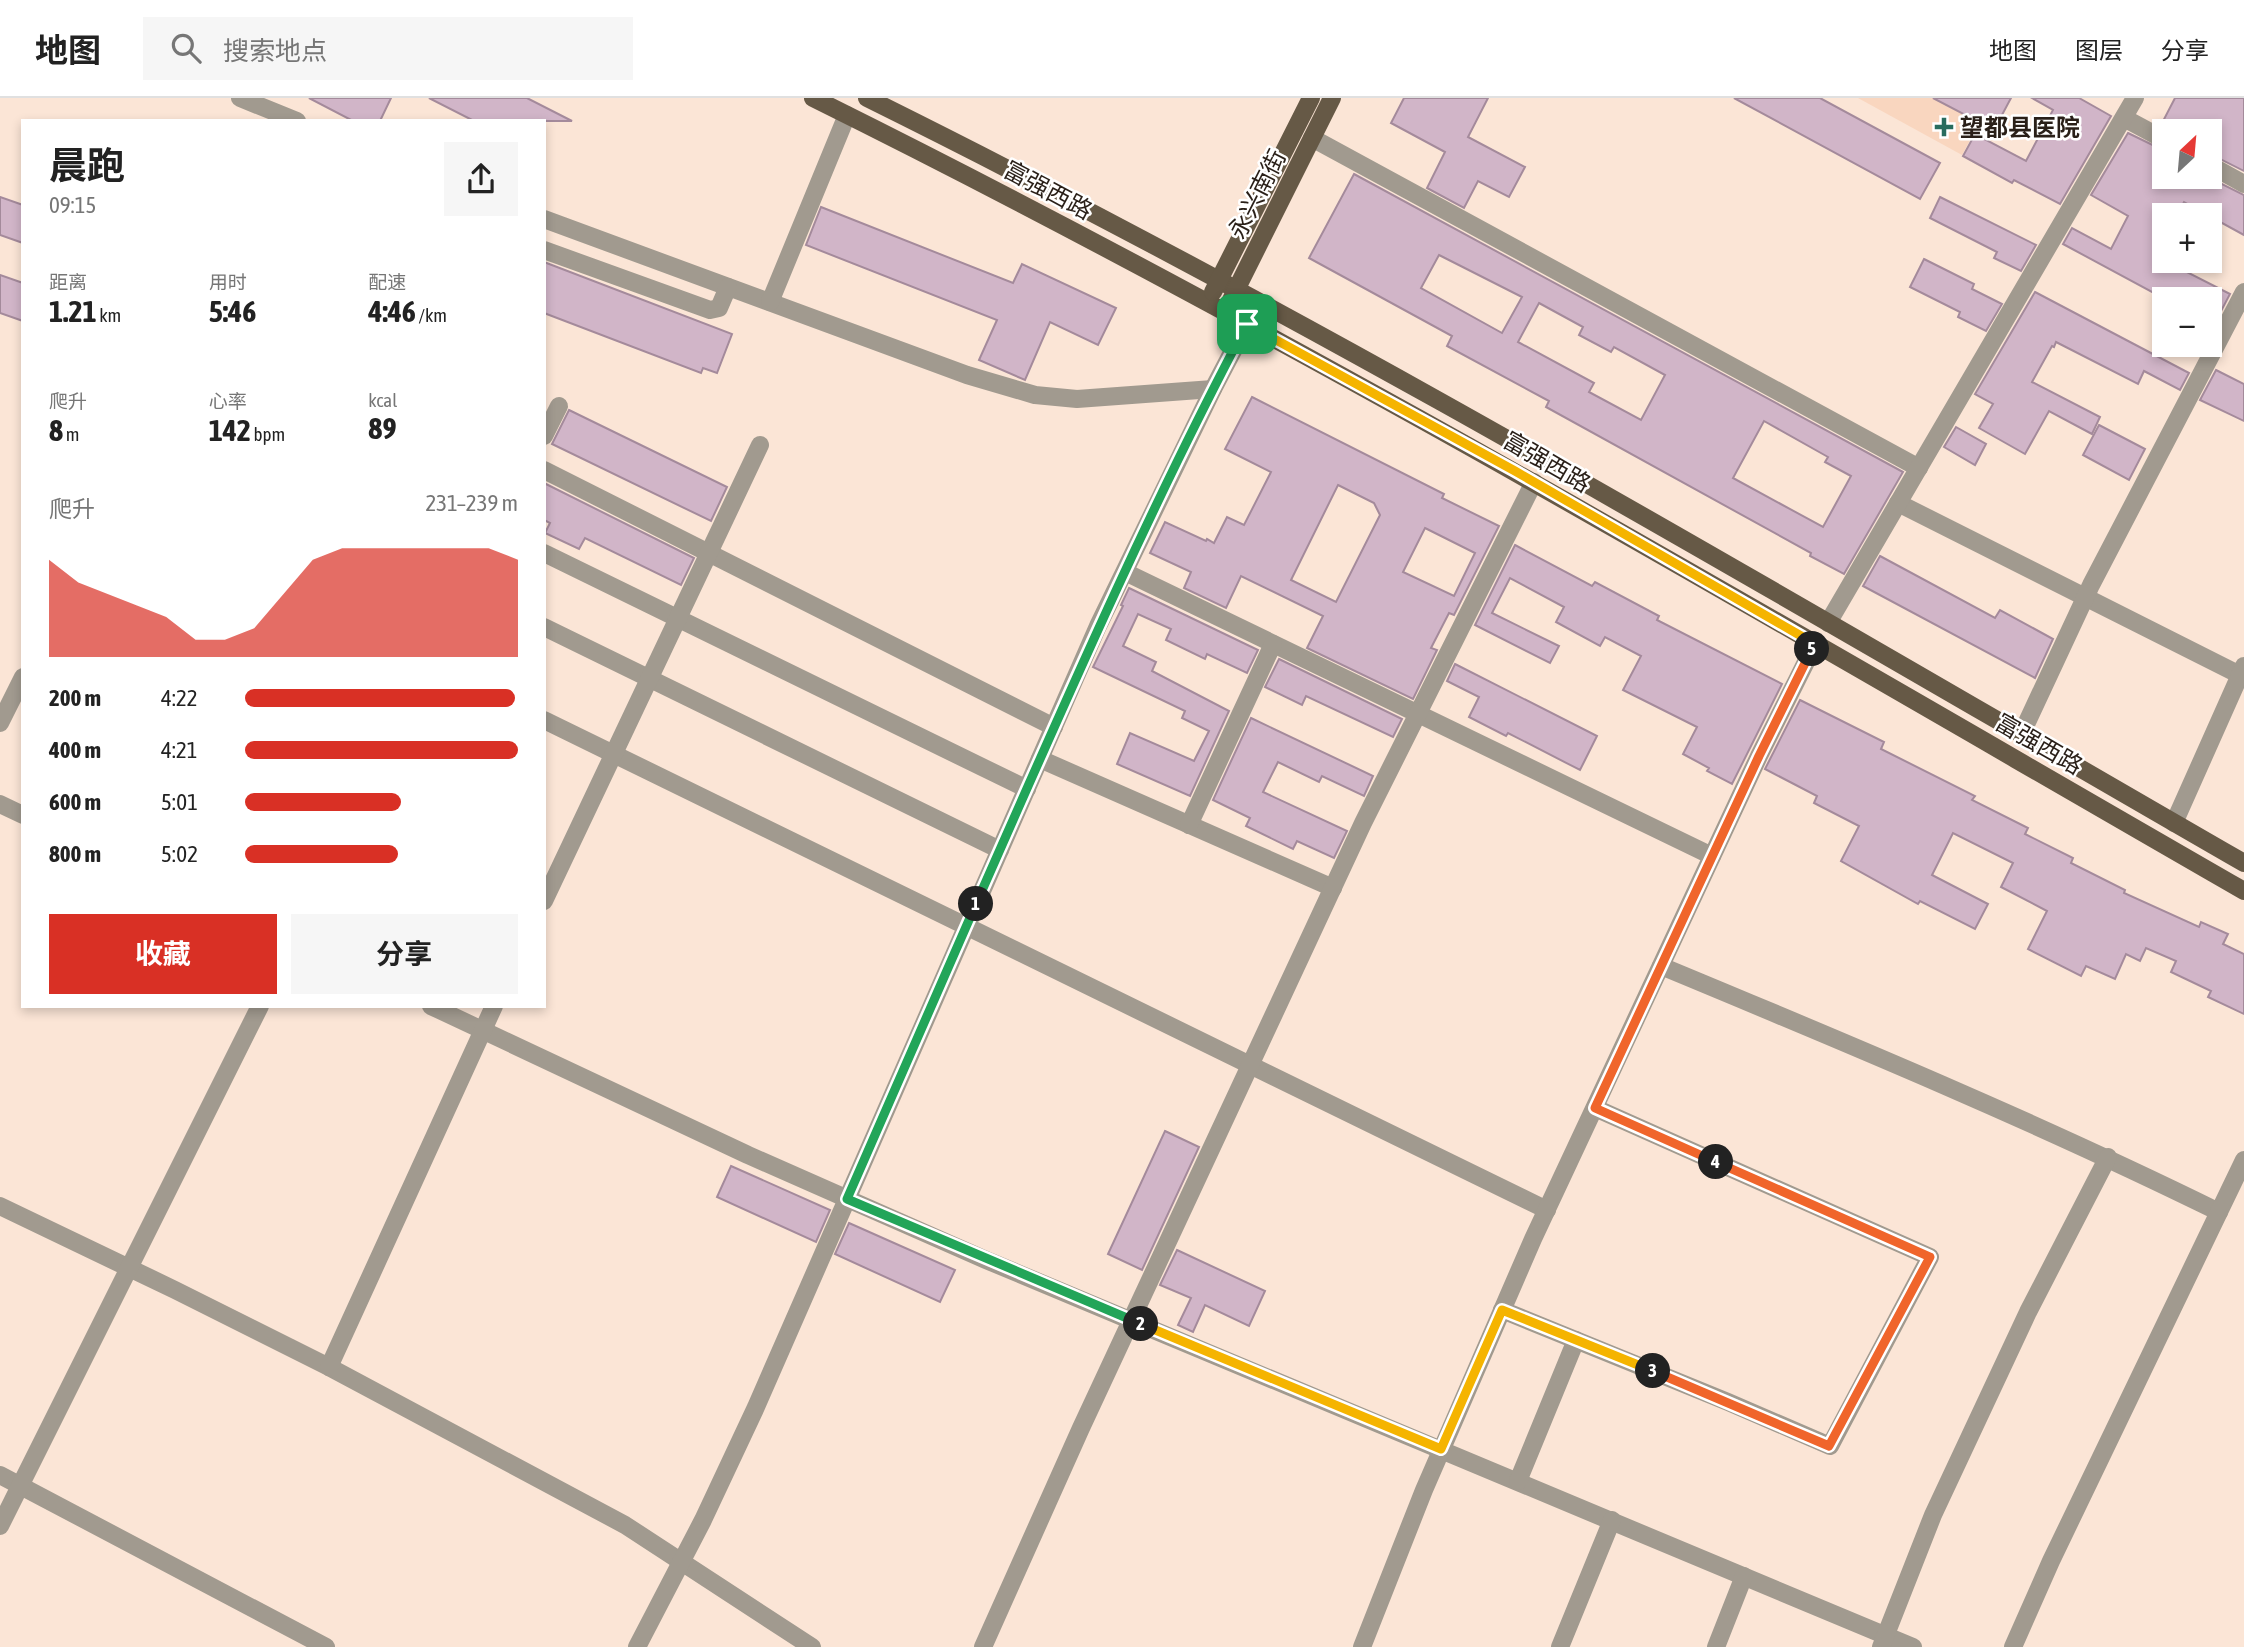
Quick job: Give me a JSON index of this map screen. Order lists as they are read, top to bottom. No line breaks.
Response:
{"streets":{"main road":["富强西路","永兴南街"]},"crossings":[["富强西路","永兴南街"]],"places":{"health":["望都县医院"]},"north":"top right","page":{"header":"地图","search":"搜索地点","nav":["地图","图层","分享"],"map_buttons":["+","−"],"heading":["晨跑","09:15"],"stats":[["距离","1.21 km"],["用时","5:46"],["配速","4:46 /km"],["爬升","8 m"],["心率","142 bpm"],["kcal","89"]],"chart":["爬升","231–239 m"],"pins":["5","1","4","2","3"],"list":[{"name":"200 m","note":"4:22"},{"name":"400 m","note":"4:21"},{"name":"600 m","note":"5:01"},{"name":"800 m","note":"5:02"}],"buttons":["收藏","分享"]}}
